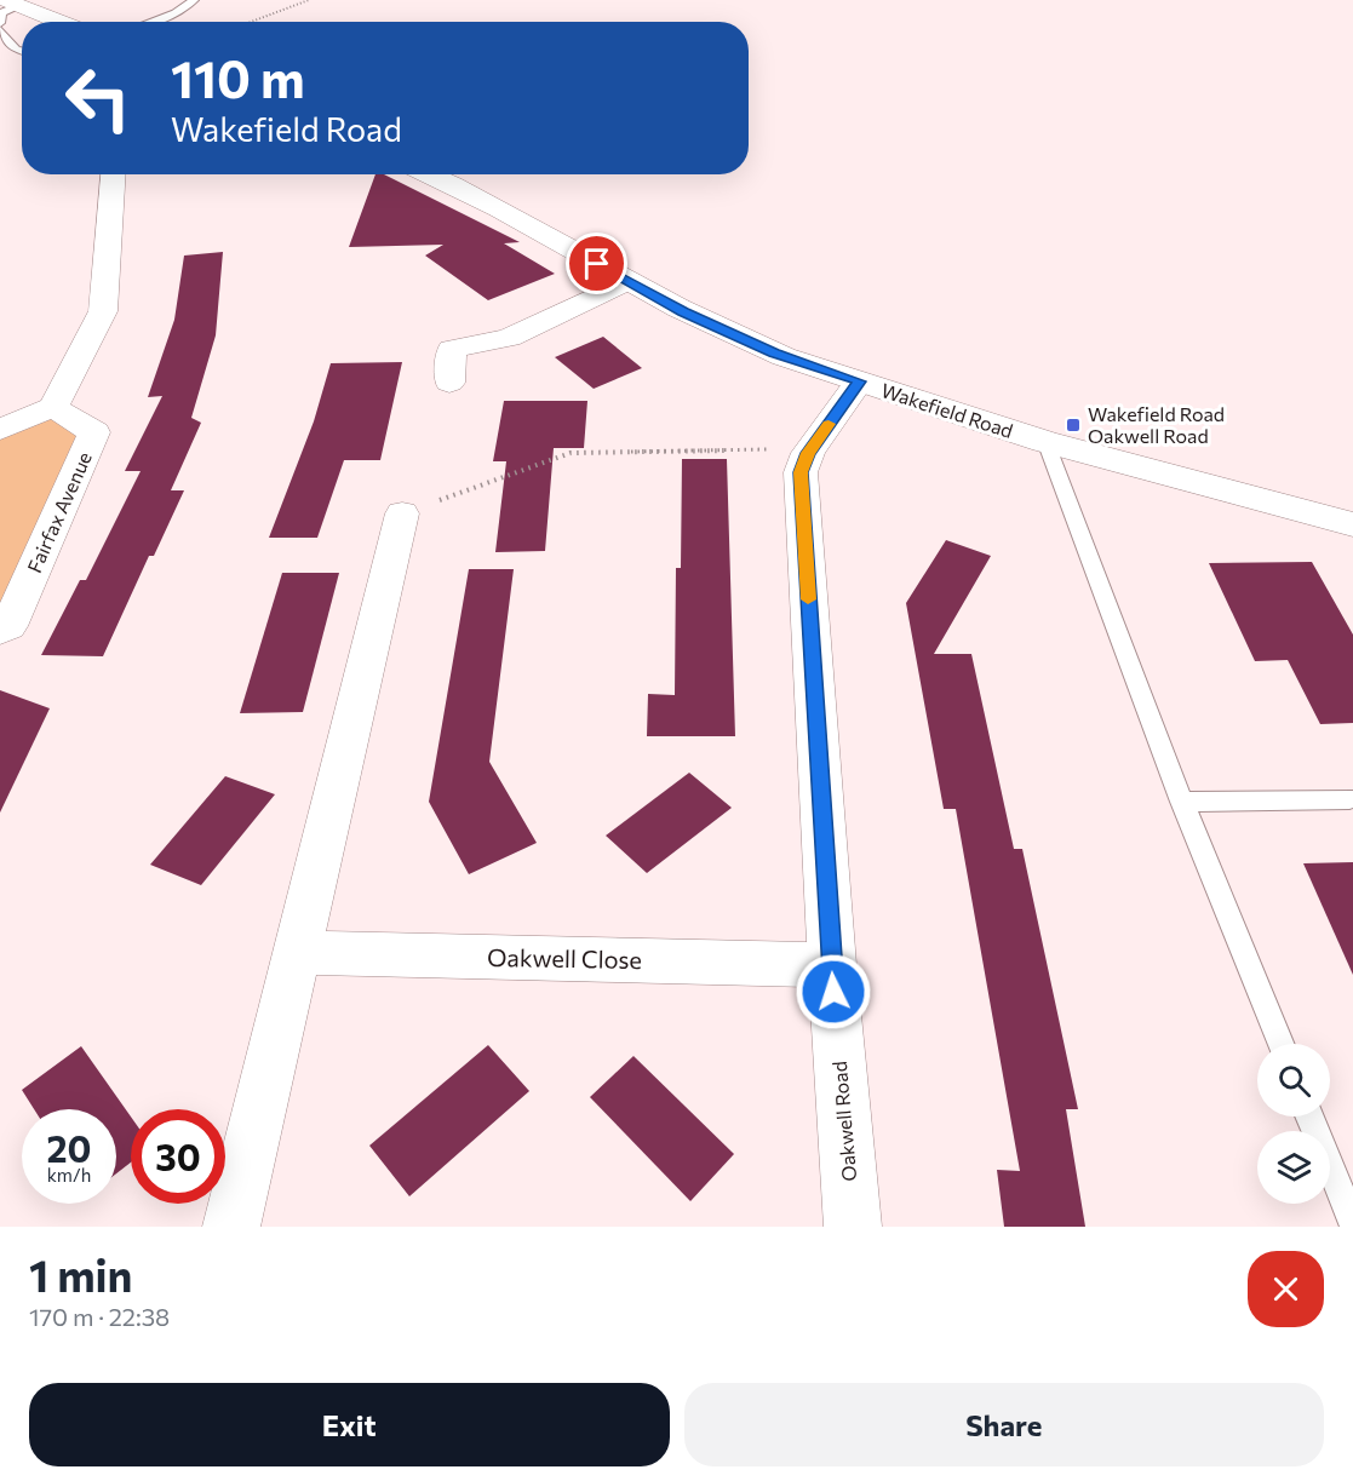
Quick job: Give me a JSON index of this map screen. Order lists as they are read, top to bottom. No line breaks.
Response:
{"streets":{"main road":["Wakefield Road"],"street":["Fairfax Avenue","Oakwell Close","Oakwell Road"]},"crossings":[["Wakefield Road","Oakwell Road"],["Oakwell Close","Oakwell Road"]],"places":{"transit":["Wakefield Road Oakwell Road"]},"page":{"turn":["110 m","Wakefield Road"],"speed":"20 km/h","limit":"30","heading":["1 min","170 m · 22:38"],"buttons":["Exit","Share"]}}
